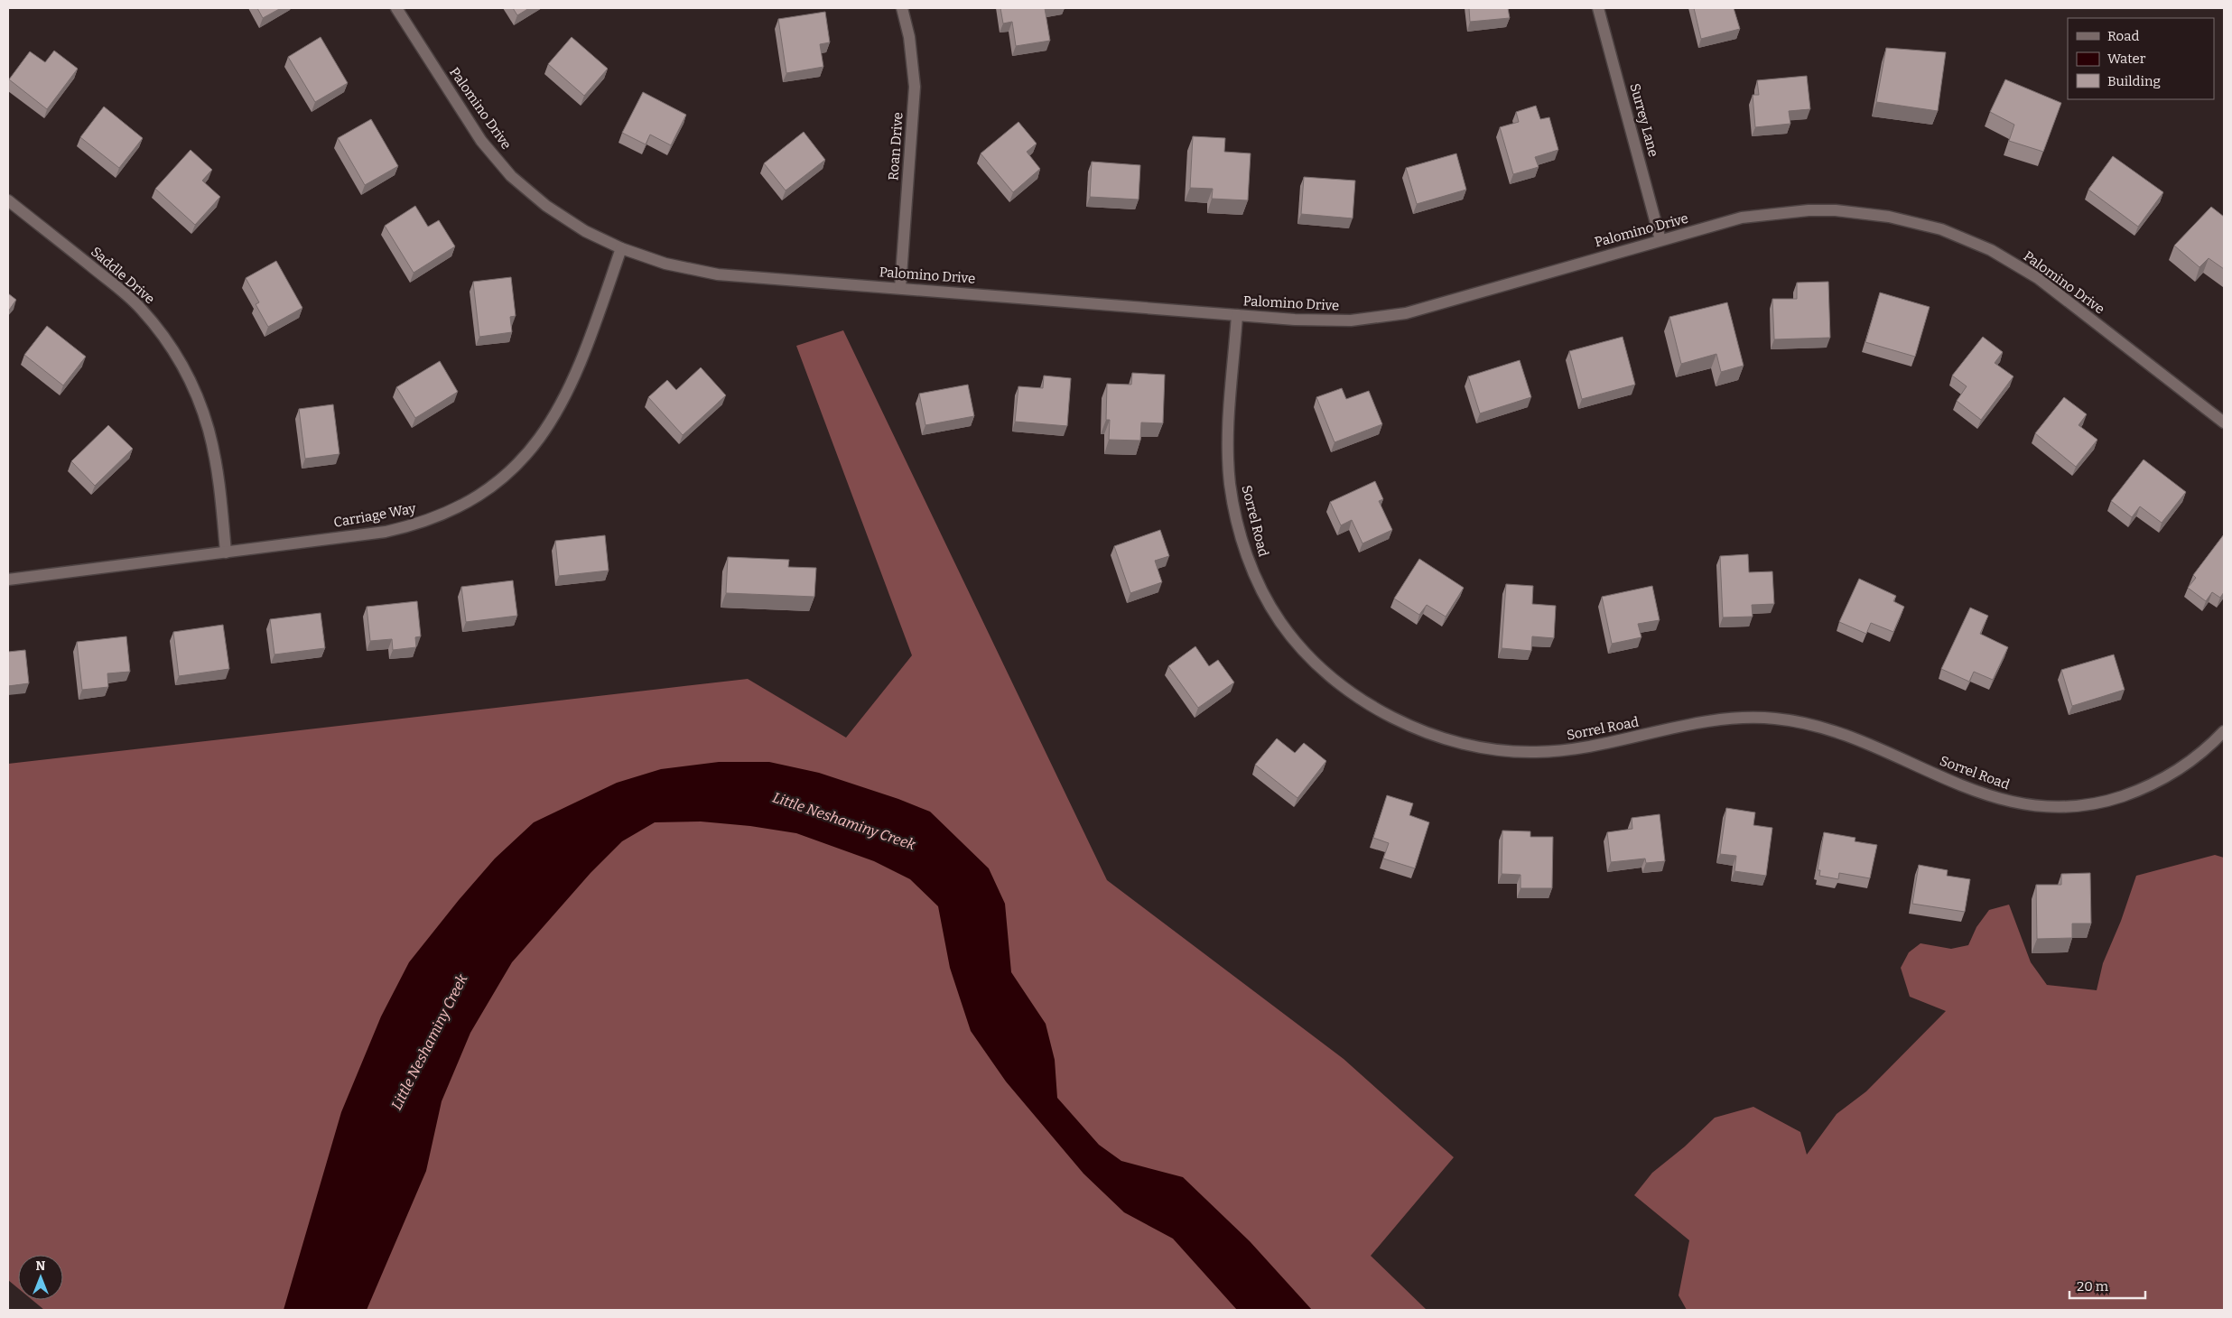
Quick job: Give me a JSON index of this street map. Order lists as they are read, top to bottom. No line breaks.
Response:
{"streets":{"street":["Palomino Drive","Surrey Lane","Roan Drive","Saddle Drive","Carriage Way","Sorrel Road"]},"crossings":[["Palomino Drive","Surrey Lane"],["Palomino Drive","Roan Drive"],["Palomino Drive","Carriage Way"],["Palomino Drive","Sorrel Road"],["Saddle Drive","Carriage Way"]],"water":["Little Neshaminy Creek"],"legend":["Road","Water","Building"],"scale_bar":"20 m","north":"top"}
